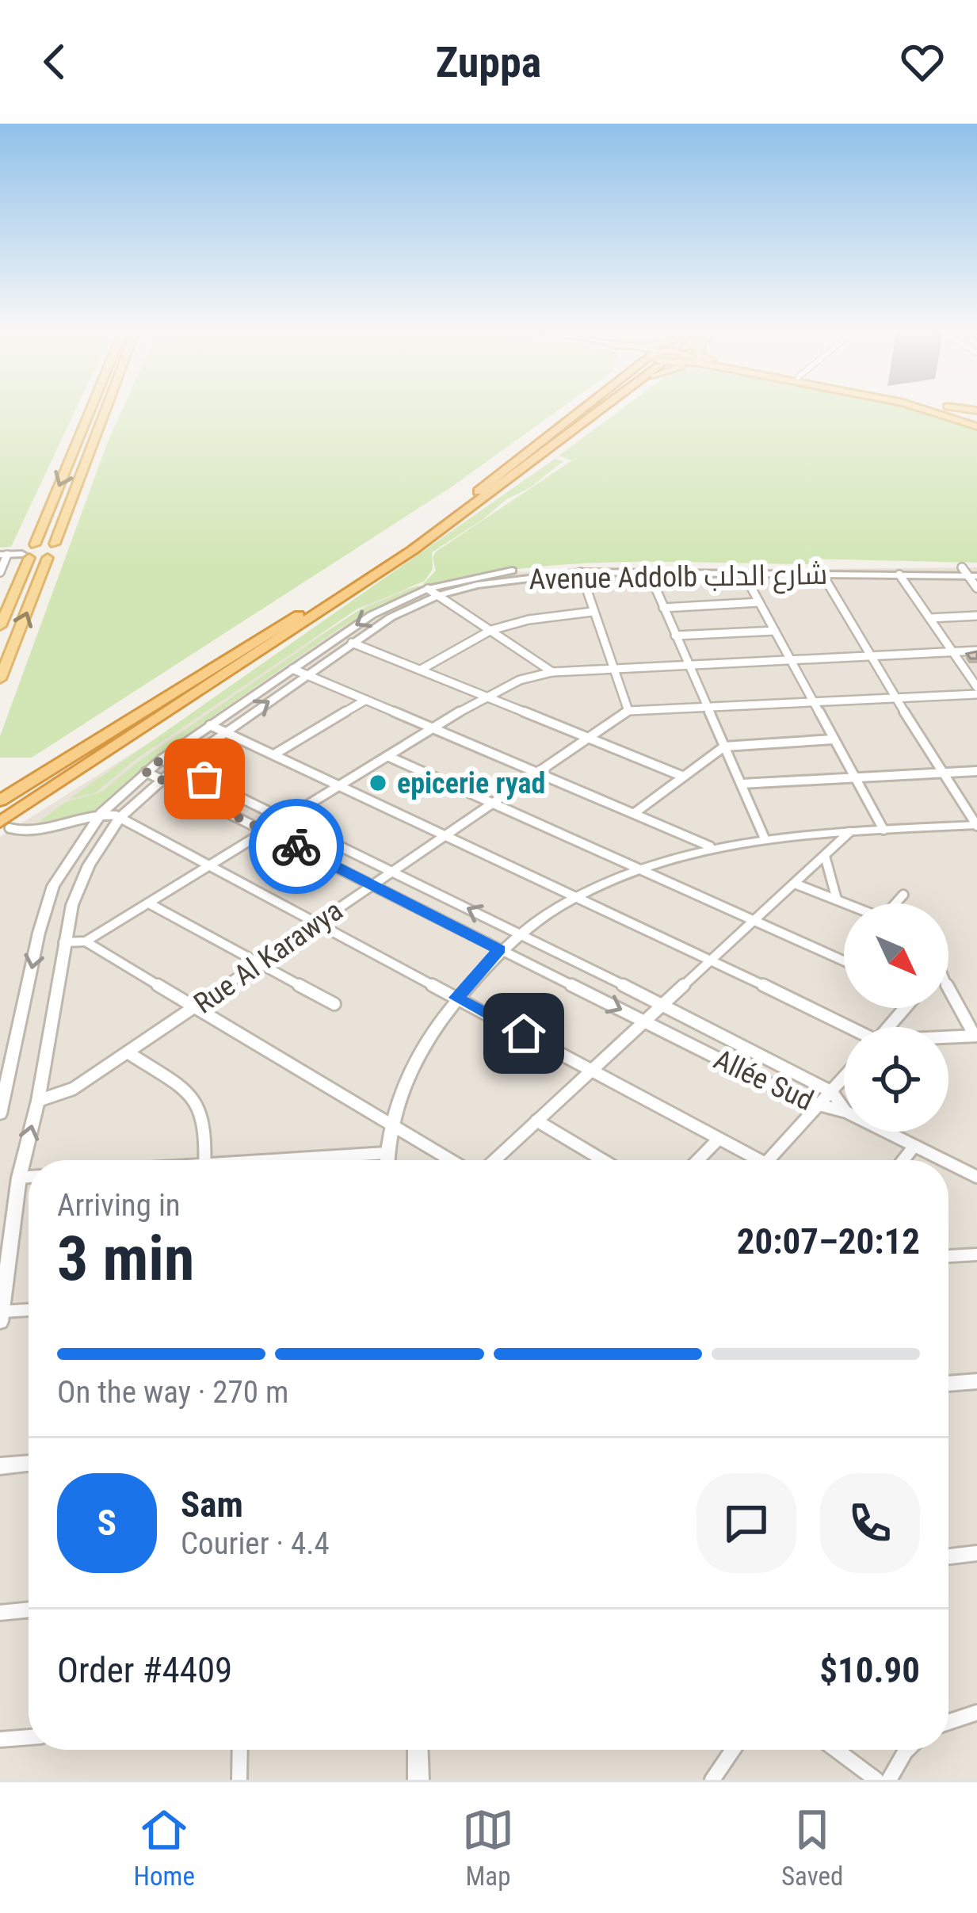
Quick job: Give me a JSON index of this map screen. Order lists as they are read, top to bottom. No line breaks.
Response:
{"streets":{"street":["Avenue Addolb شارع الدلب","Rue Al Karawya","Allée Sud"]},"crossings":[["Avenue Addolb شارع الدلب","Rue Al Karawya"],["Avenue Addolb شارع الدلب","Allée Sud"],["Rue Al Karawya","Allée Sud"]],"places":["epicerie ryad"],"north":"bottom right","page":{"header":"Zuppa","heading":["3 min","Arriving in","20:07–20:12"],"panel":["Sam","Courier · 4.4","Order #4409","$10.90"],"bar":"On the way · 270 m","round":"S","tabs":["Home","Map","Saved"]}}
